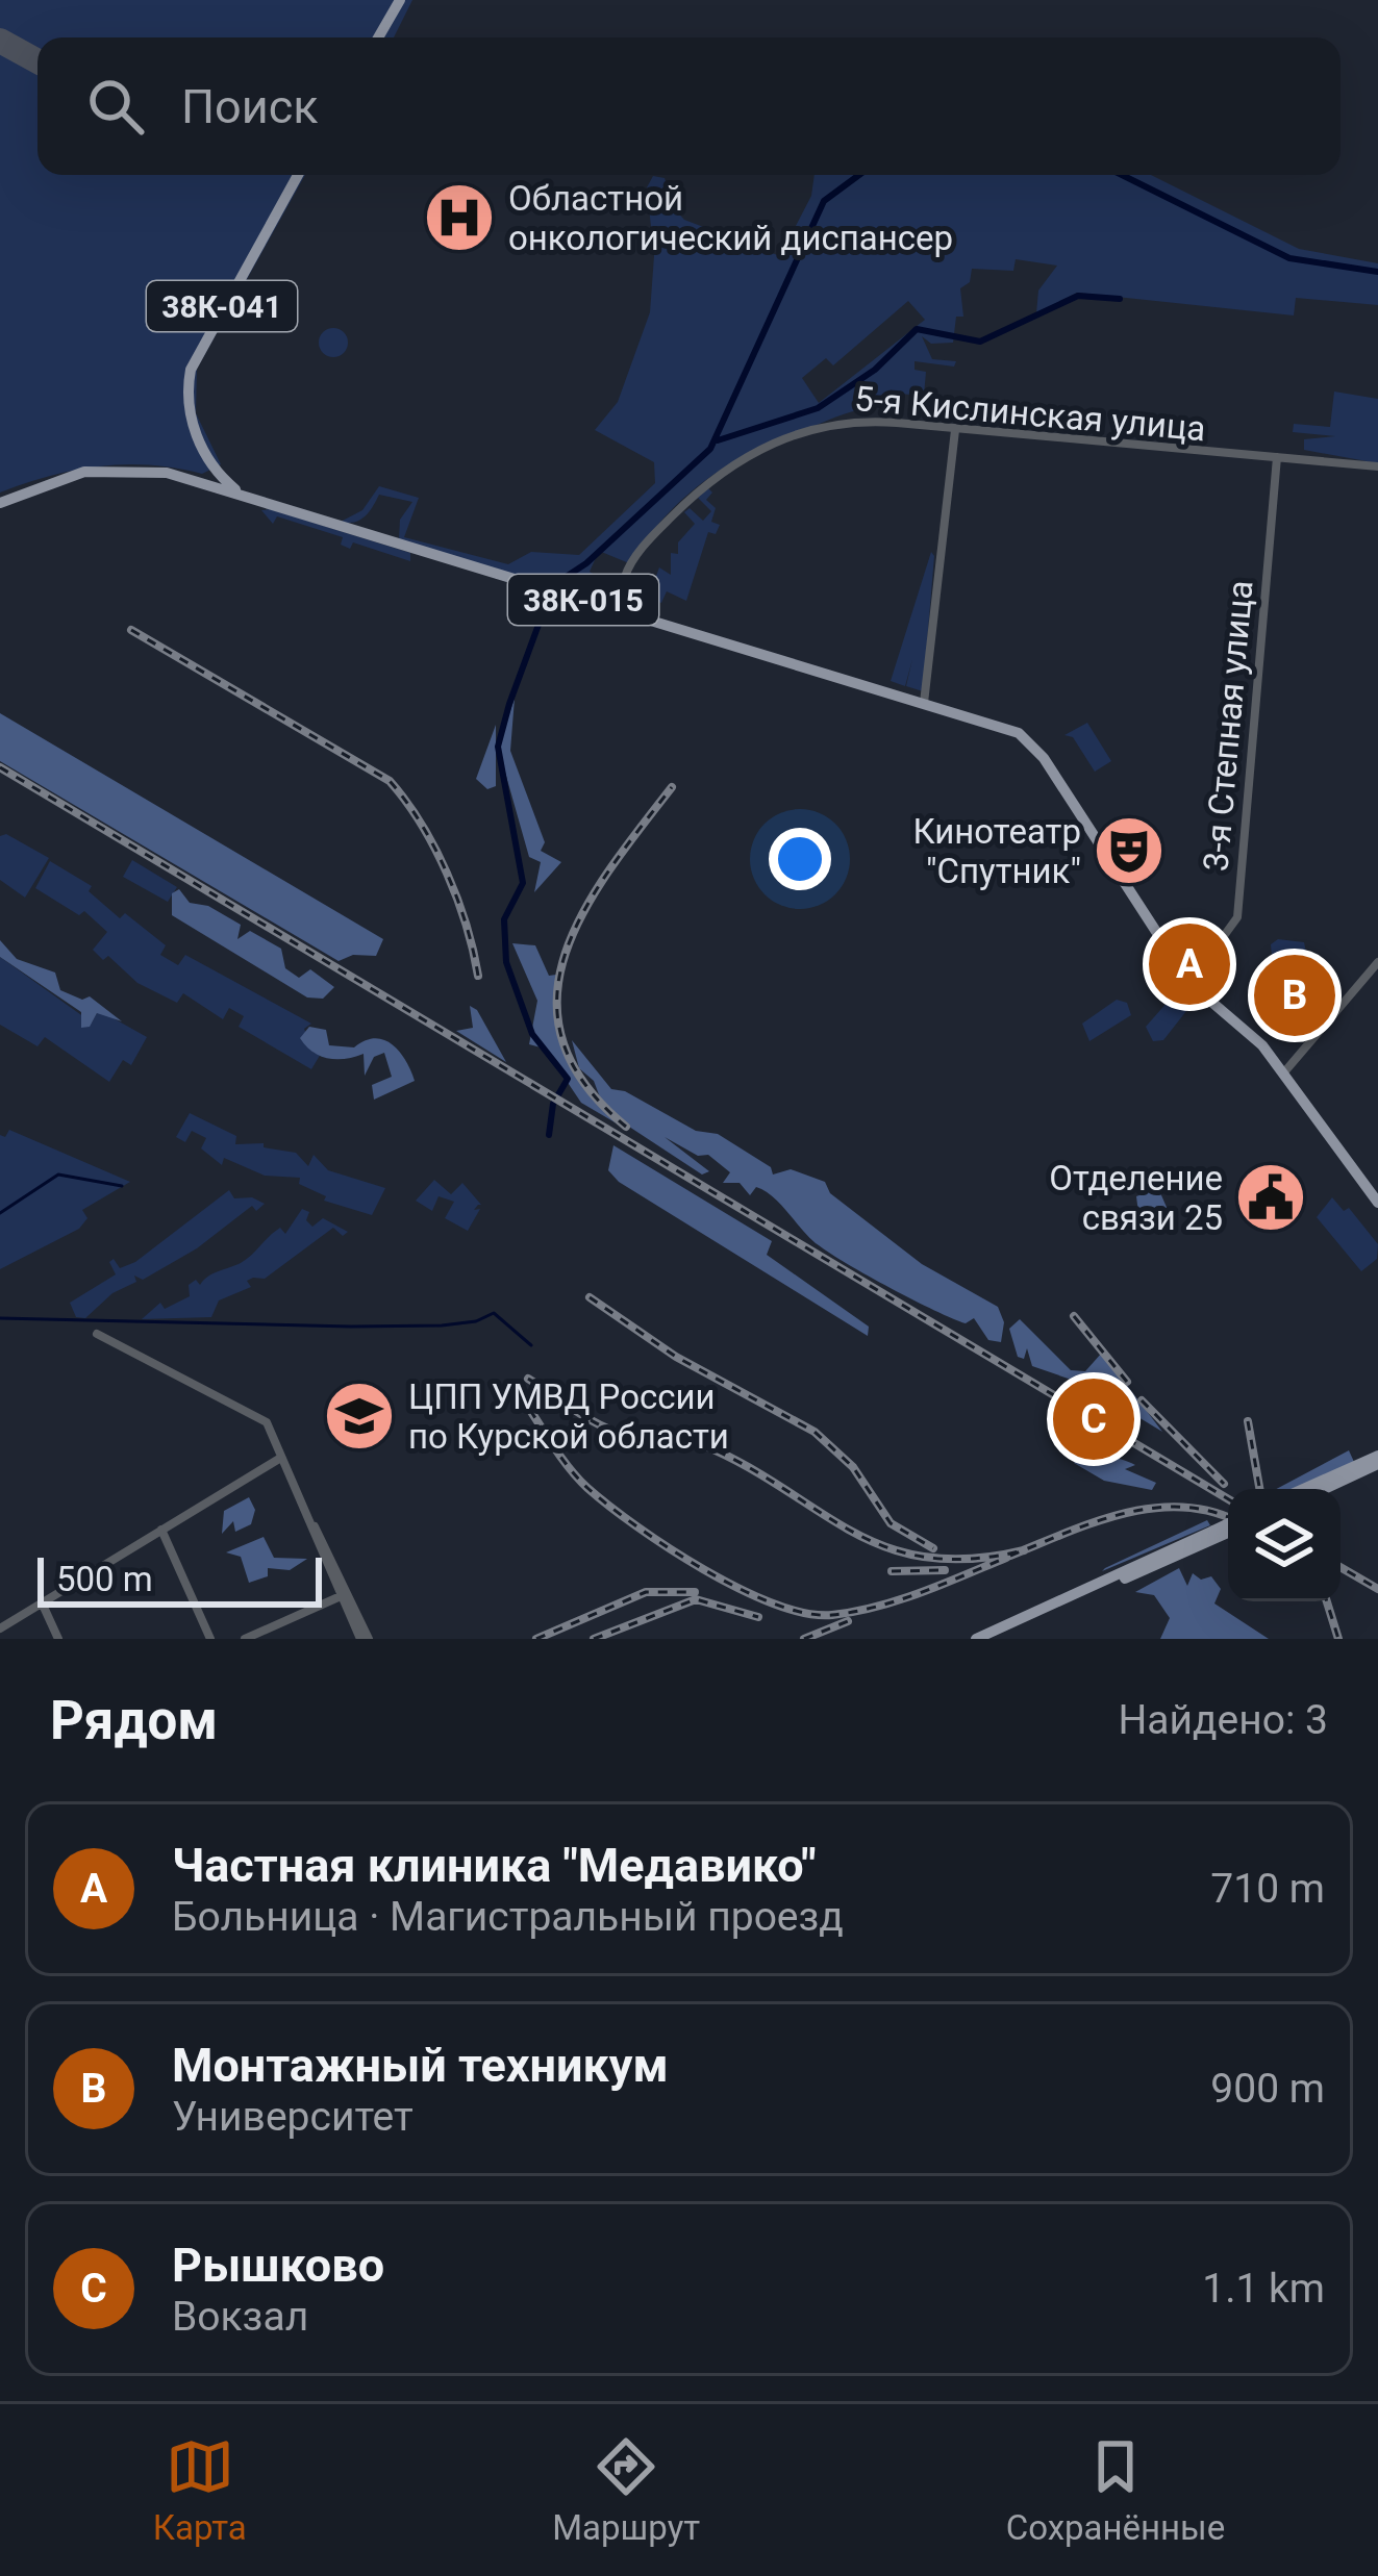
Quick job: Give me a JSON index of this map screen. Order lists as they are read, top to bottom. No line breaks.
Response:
{"streets":{"main road":["38К-041","38К-015"],"street":["5-я Кислинская улица","3-я Степная улица"]},"crossings":[["38К-041","38К-015"],["5-я Кислинская улица","38К-015"],["5-я Кислинская улица","3-я Степная улица"],["38К-015","3-я Степная улица"]],"places":{"hospital":["Областной онкологический диспансер"],"theatre":["Кинотеатр \"Спутник\""],"public building":["Отделение связи 25"],"school or university":["ЦПП УМВД России по Курской области"]},"scale_bar":"500 m","page":{"search":"Поиск","pins":["A","B","C"],"scale":"500 m","heading":["Рядом","Найдено: 3"],"list":[{"mark":"A","name":"Частная клиника \"Медавико\"","note":"Больница · Магистральный проезд","value":"710 m"},{"mark":"B","name":"Монтажный техникум","note":"Университет","value":"900 m"},{"mark":"C","name":"Рышково","note":"Вокзал","value":"1.1 km"}],"nav":["Карта","Маршрут","Сохранённые"]}}
